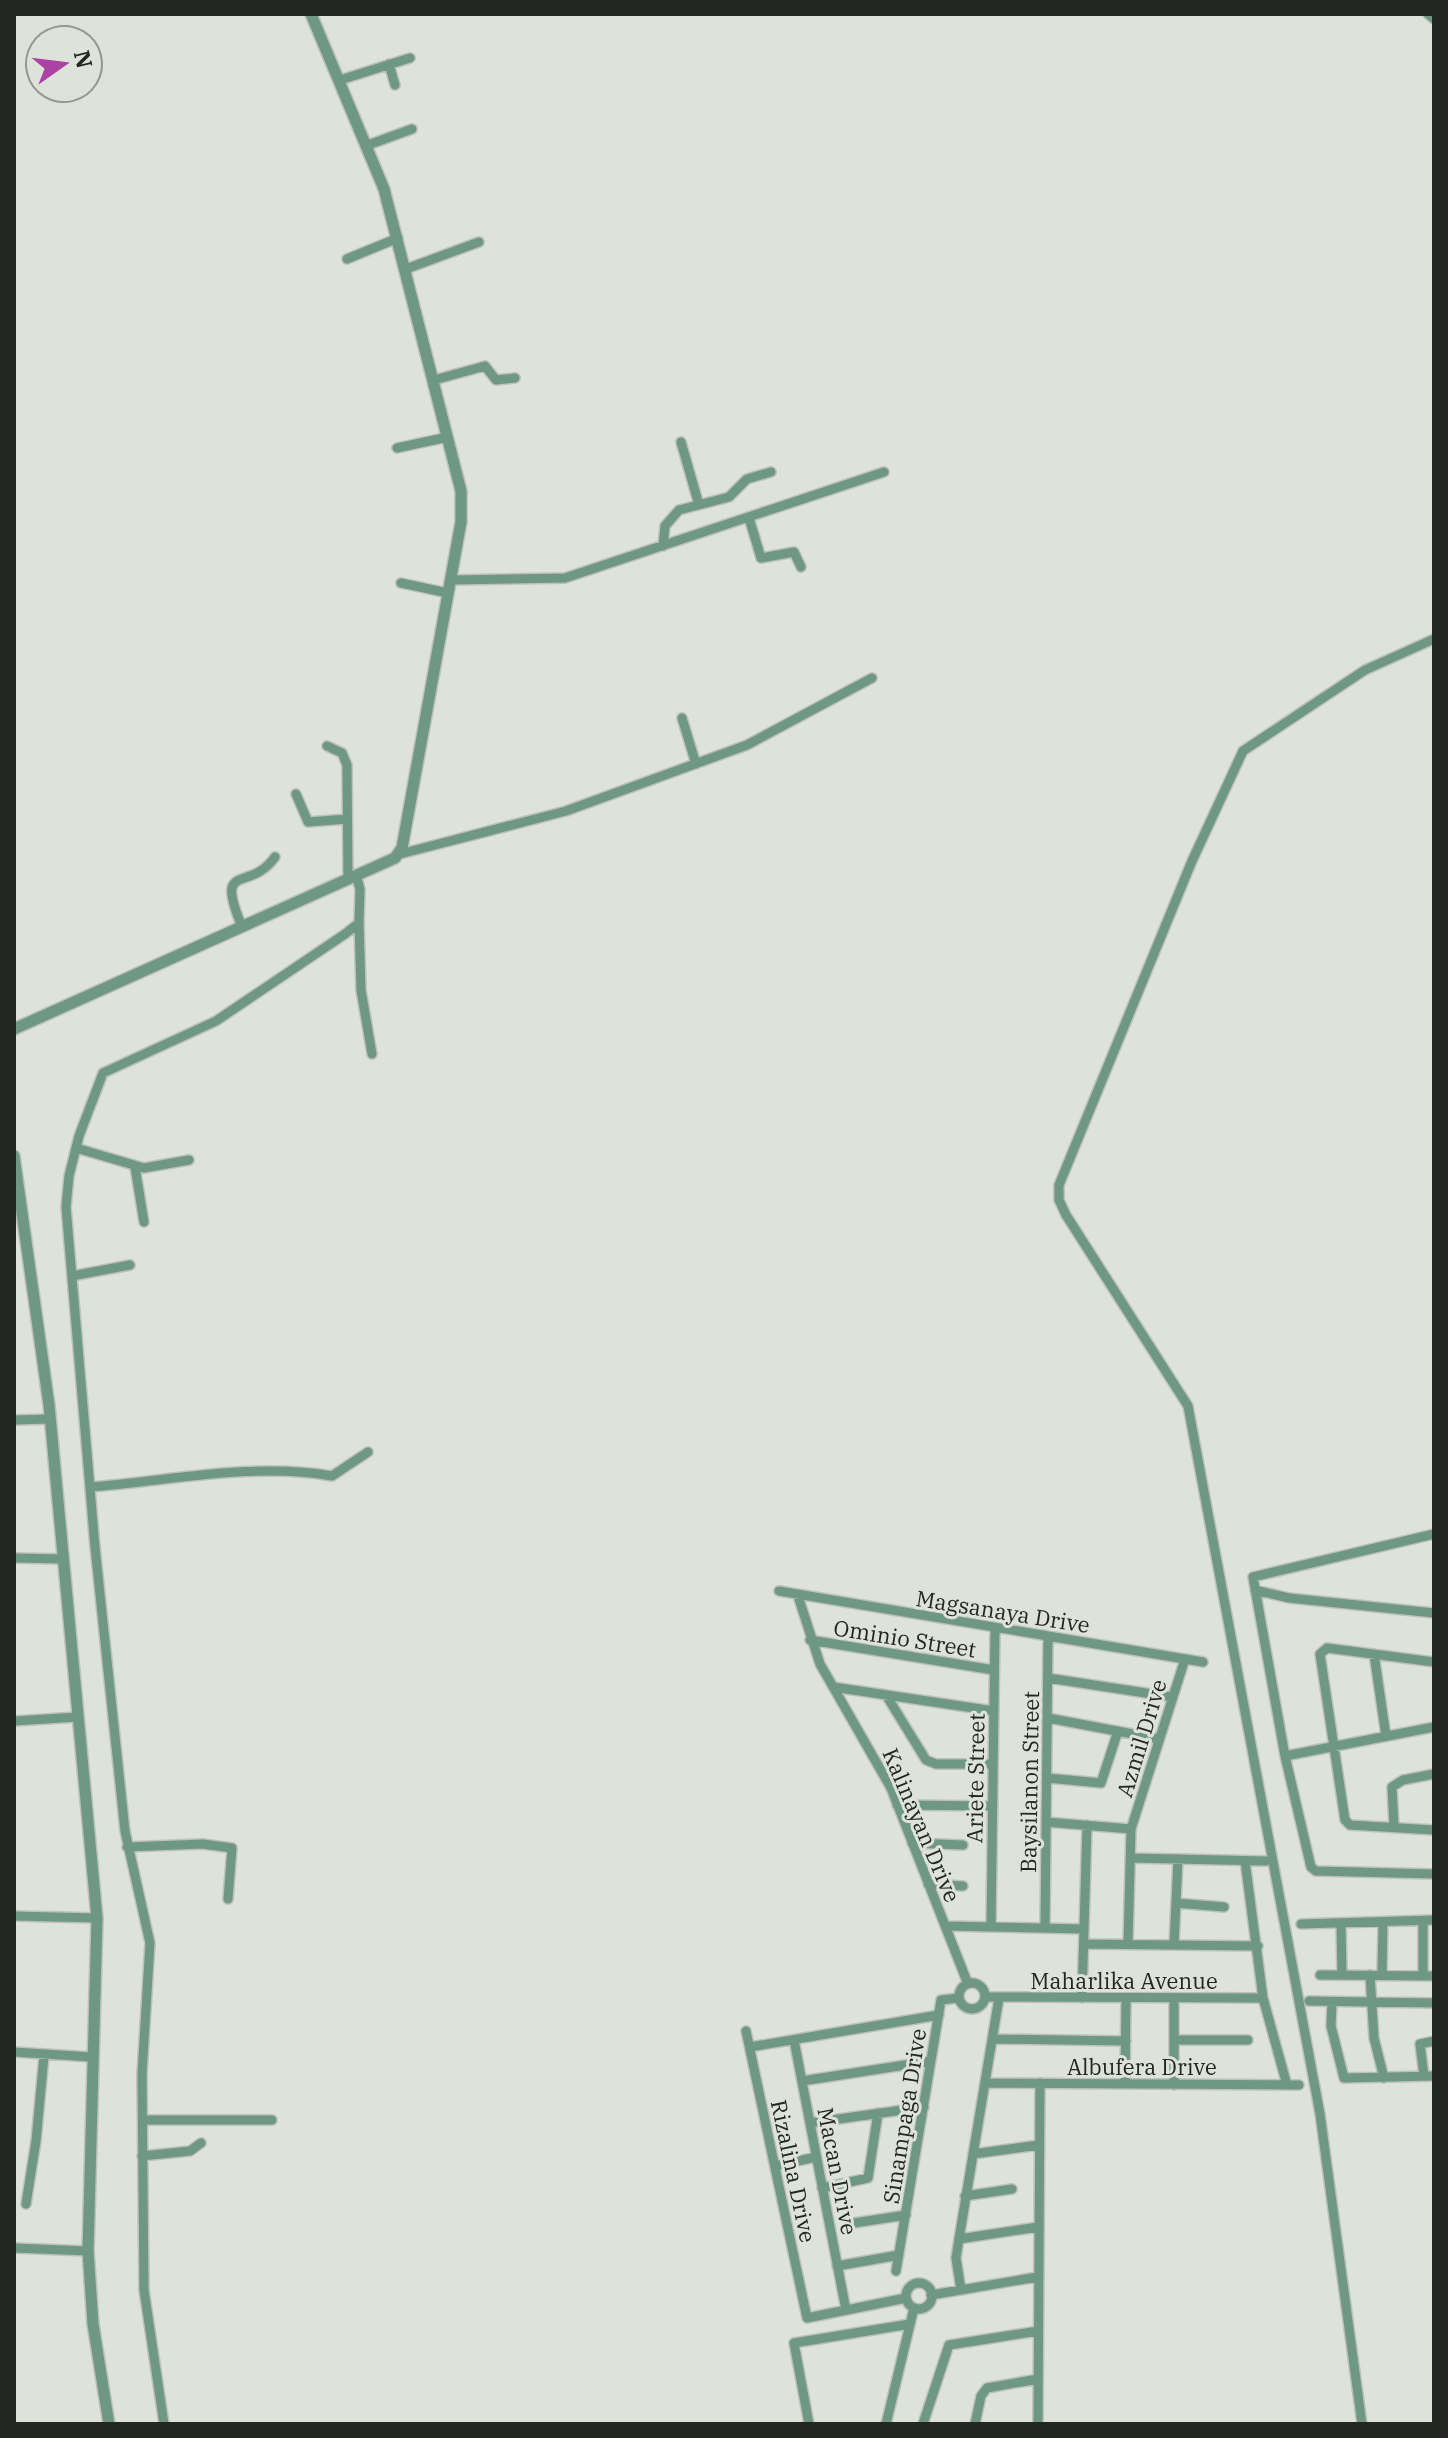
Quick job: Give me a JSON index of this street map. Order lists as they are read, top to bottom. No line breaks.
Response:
{"streets":{"street":["Magsanaya Drive","Ominio Street","Azmil Drive","Ariete Street","Baysilanon Street","Kalinayan Drive","Maharlika Avenue","Albufera Drive","Sinampaga Drive","Rizalina Drive","Macan Drive"]},"crossings":[["Magsanaya Drive","Azmil Drive"],["Magsanaya Drive","Ariete Street"],["Magsanaya Drive","Baysilanon Street"],["Magsanaya Drive","Kalinayan Drive"],["Ominio Street","Ariete Street"],["Ominio Street","Kalinayan Drive"],["Kalinayan Drive","Maharlika Avenue"],["Kalinayan Drive","Sinampaga Drive"],["Maharlika Avenue","Sinampaga Drive"],["Rizalina Drive","Macan Drive"]],"north":"right"}
